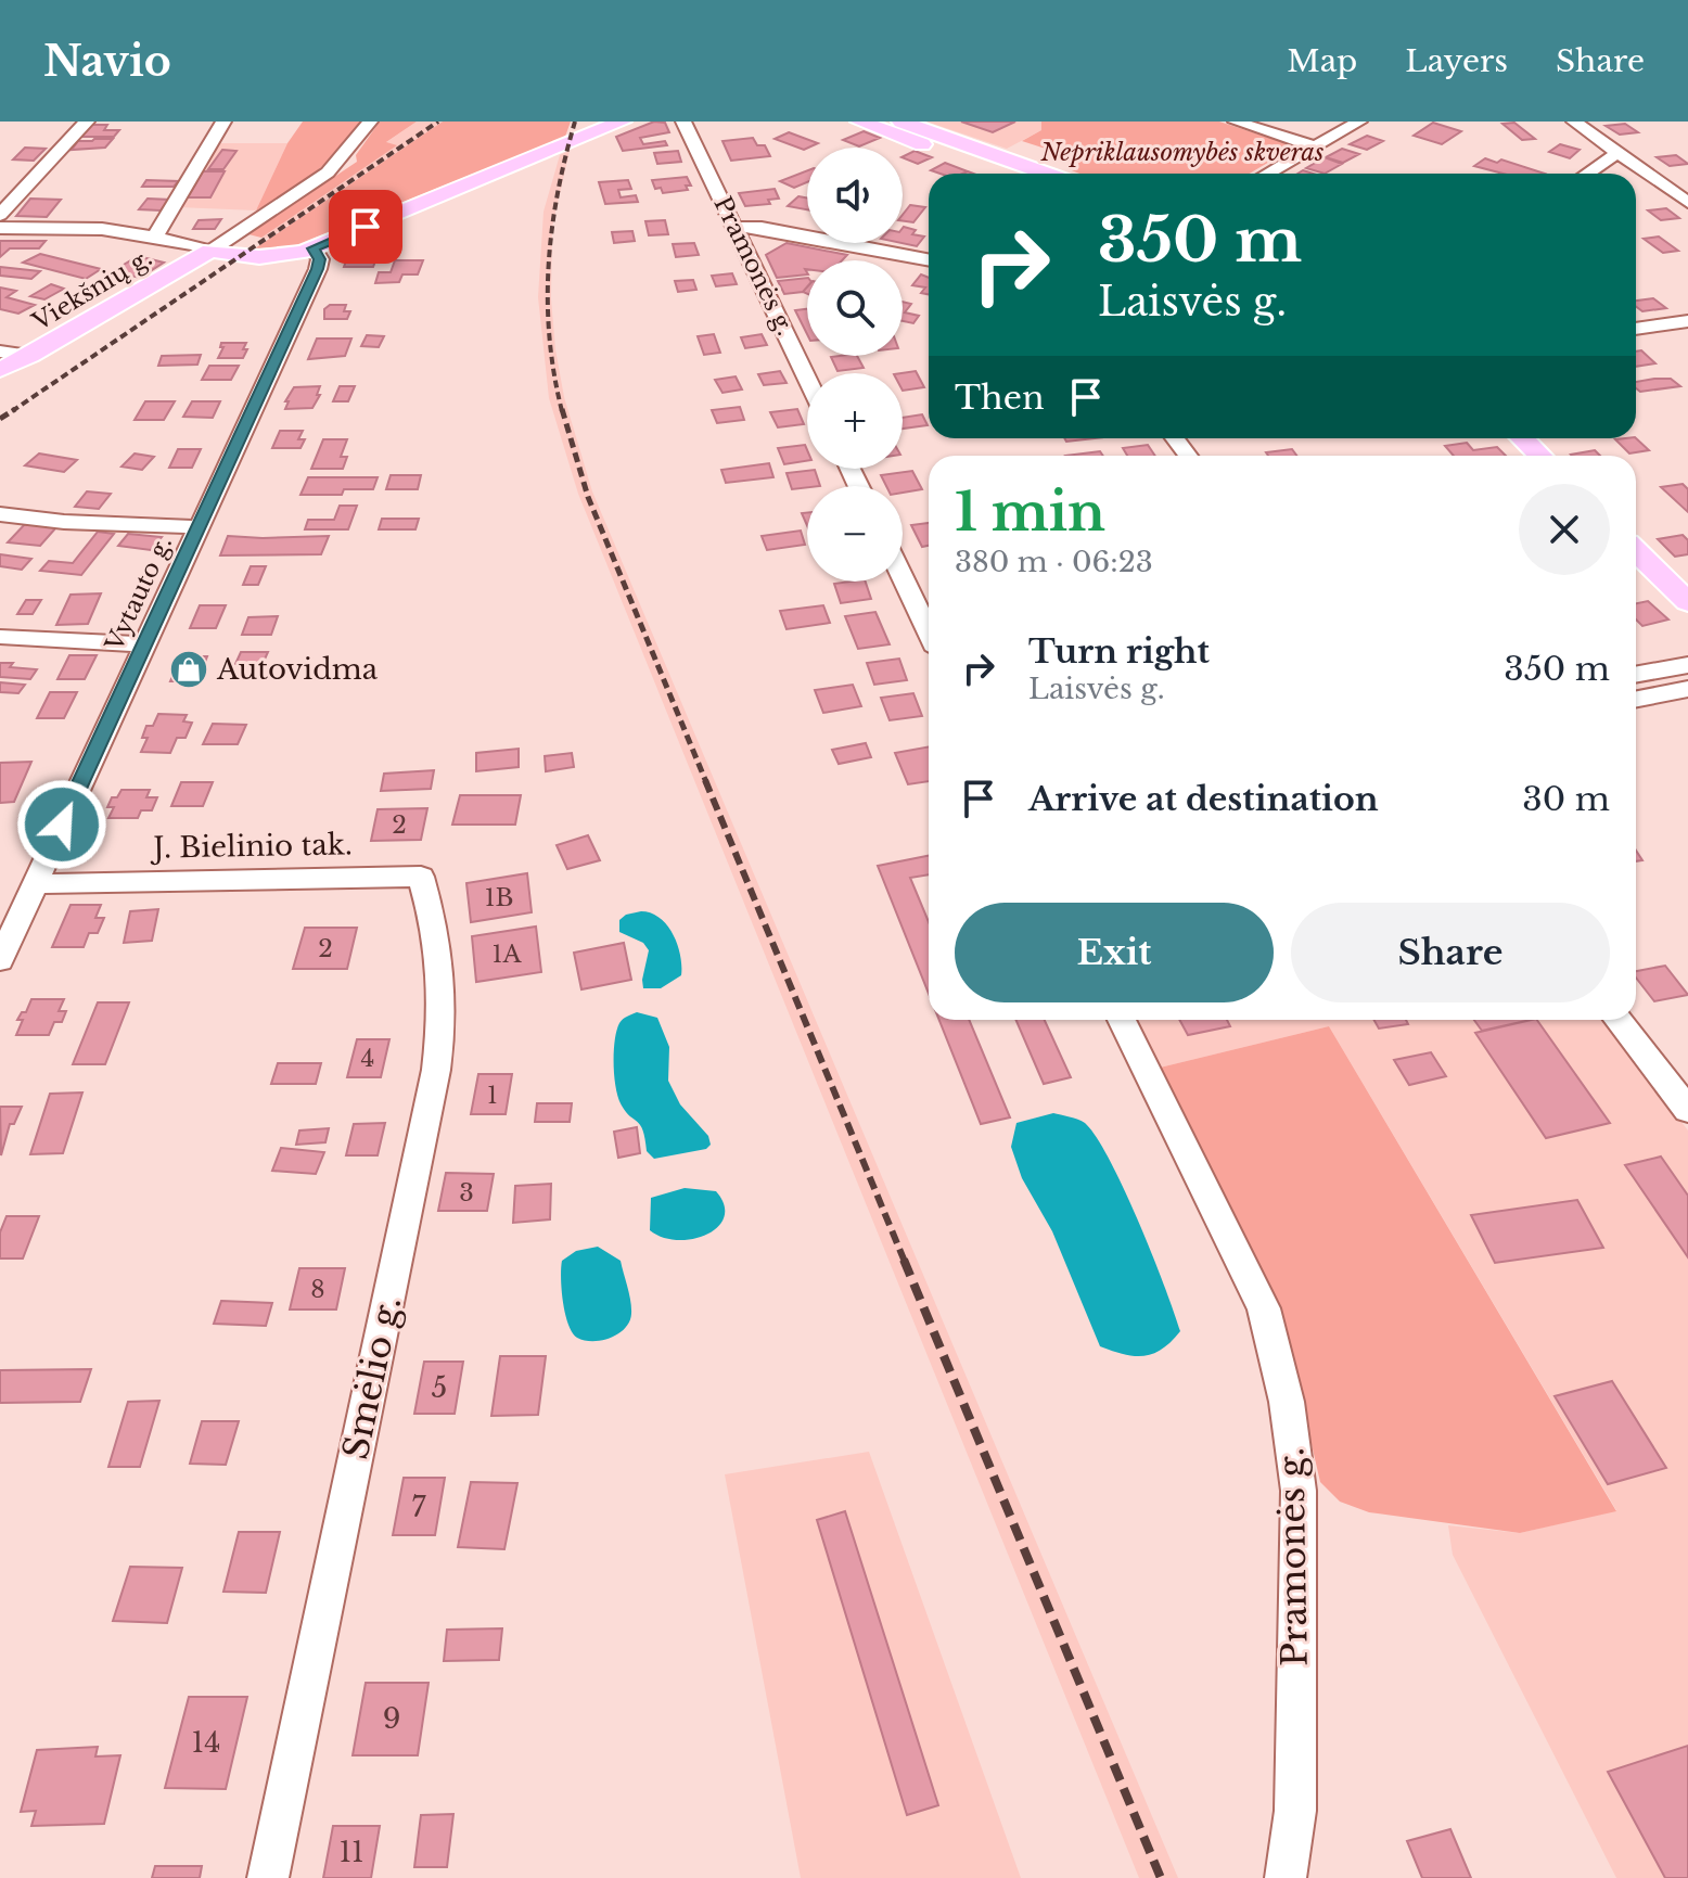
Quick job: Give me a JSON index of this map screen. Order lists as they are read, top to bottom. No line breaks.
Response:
{"streets":{"main road":["Viekšnių g."],"street":["Pramonės g.","Vytauto g.","J. Bielinio tak.","Smėlio g."]},"crossings":[["Vytauto g.","J. Bielinio tak."],["J. Bielinio tak.","Smėlio g."]],"parks":["Nepriklausomybės skveras"],"places":{"shop":["Autovidma"]},"house_numbers":["2","1B","2","1A","4","1","3","8","5","7","9","14","11"],"page":{"header":"Navio","nav":["Map","Layers","Share"],"map_buttons":["+","−"],"turn":["350 m","Laisvės g."],"then":"Then","heading":["1 min","380 m · 06:23"],"list":[{"name":"Turn right","note":"Laisvės g.","value":"350 m"},{"name":"Arrive at destination","value":"30 m"}],"buttons":["Exit","Share"]}}
